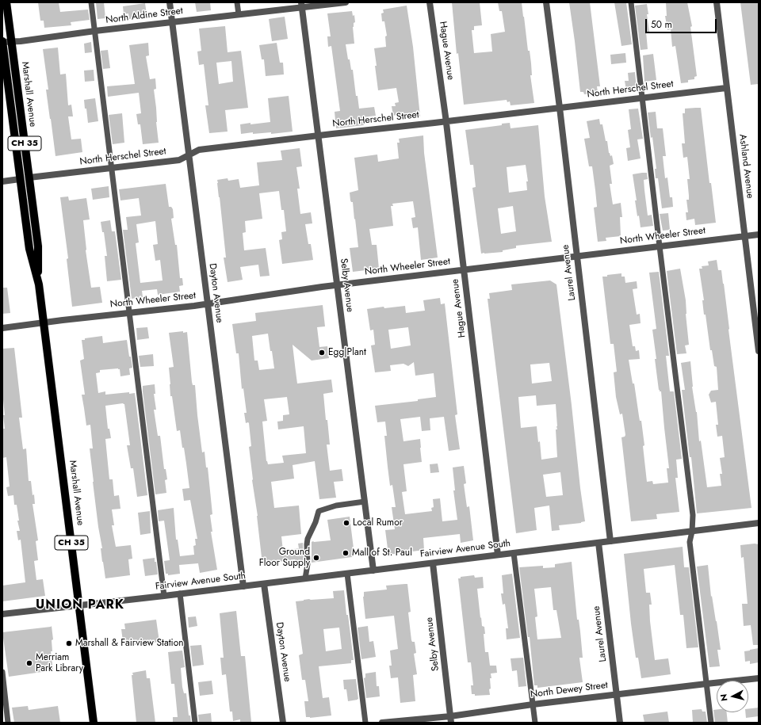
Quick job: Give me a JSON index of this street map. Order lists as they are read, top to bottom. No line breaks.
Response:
{"streets":{"main road":["Marshall Avenue","CH 35"],"street":["North Aldine Street","Hague Avenue","North Herschel Street","Ashland Avenue","North Wheeler Street","Laurel Avenue","Selby Avenue","Dayton Avenue","Fairview Avenue South","North Dewey Street"]},"crossings":[["North Aldine Street","Marshall Avenue"],["North Aldine Street","Selby Avenue"],["North Aldine Street","Dayton Avenue"],["Hague Avenue","North Herschel Street"],["Hague Avenue","North Wheeler Street"],["Hague Avenue","Fairview Avenue South"],["North Herschel Street","Marshall Avenue"],["North Herschel Street","Ashland Avenue"],["North Herschel Street","Laurel Avenue"],["North Herschel Street","Selby Avenue"],["North Herschel Street","Dayton Avenue"],["Marshall Avenue","North Wheeler Street"],["Marshall Avenue","Fairview Avenue South"],["Ashland Avenue","North Wheeler Street"],["North Wheeler Street","Laurel Avenue"],["North Wheeler Street","Selby Avenue"],["North Wheeler Street","Dayton Avenue"],["Laurel Avenue","Fairview Avenue South"],["Laurel Avenue","North Dewey Street"],["Selby Avenue","Fairview Avenue South"],["Selby Avenue","North Dewey Street"],["Dayton Avenue","Fairview Avenue South"]],"districts":["UNION PARK"],"places":["Egg|Plant","Local Rumor","Mall of St. Paul","Ground Floor Supply","Marshall & Fairview Station","Merriam Park Library"],"scale_bar":"50 m","north":"left"}
